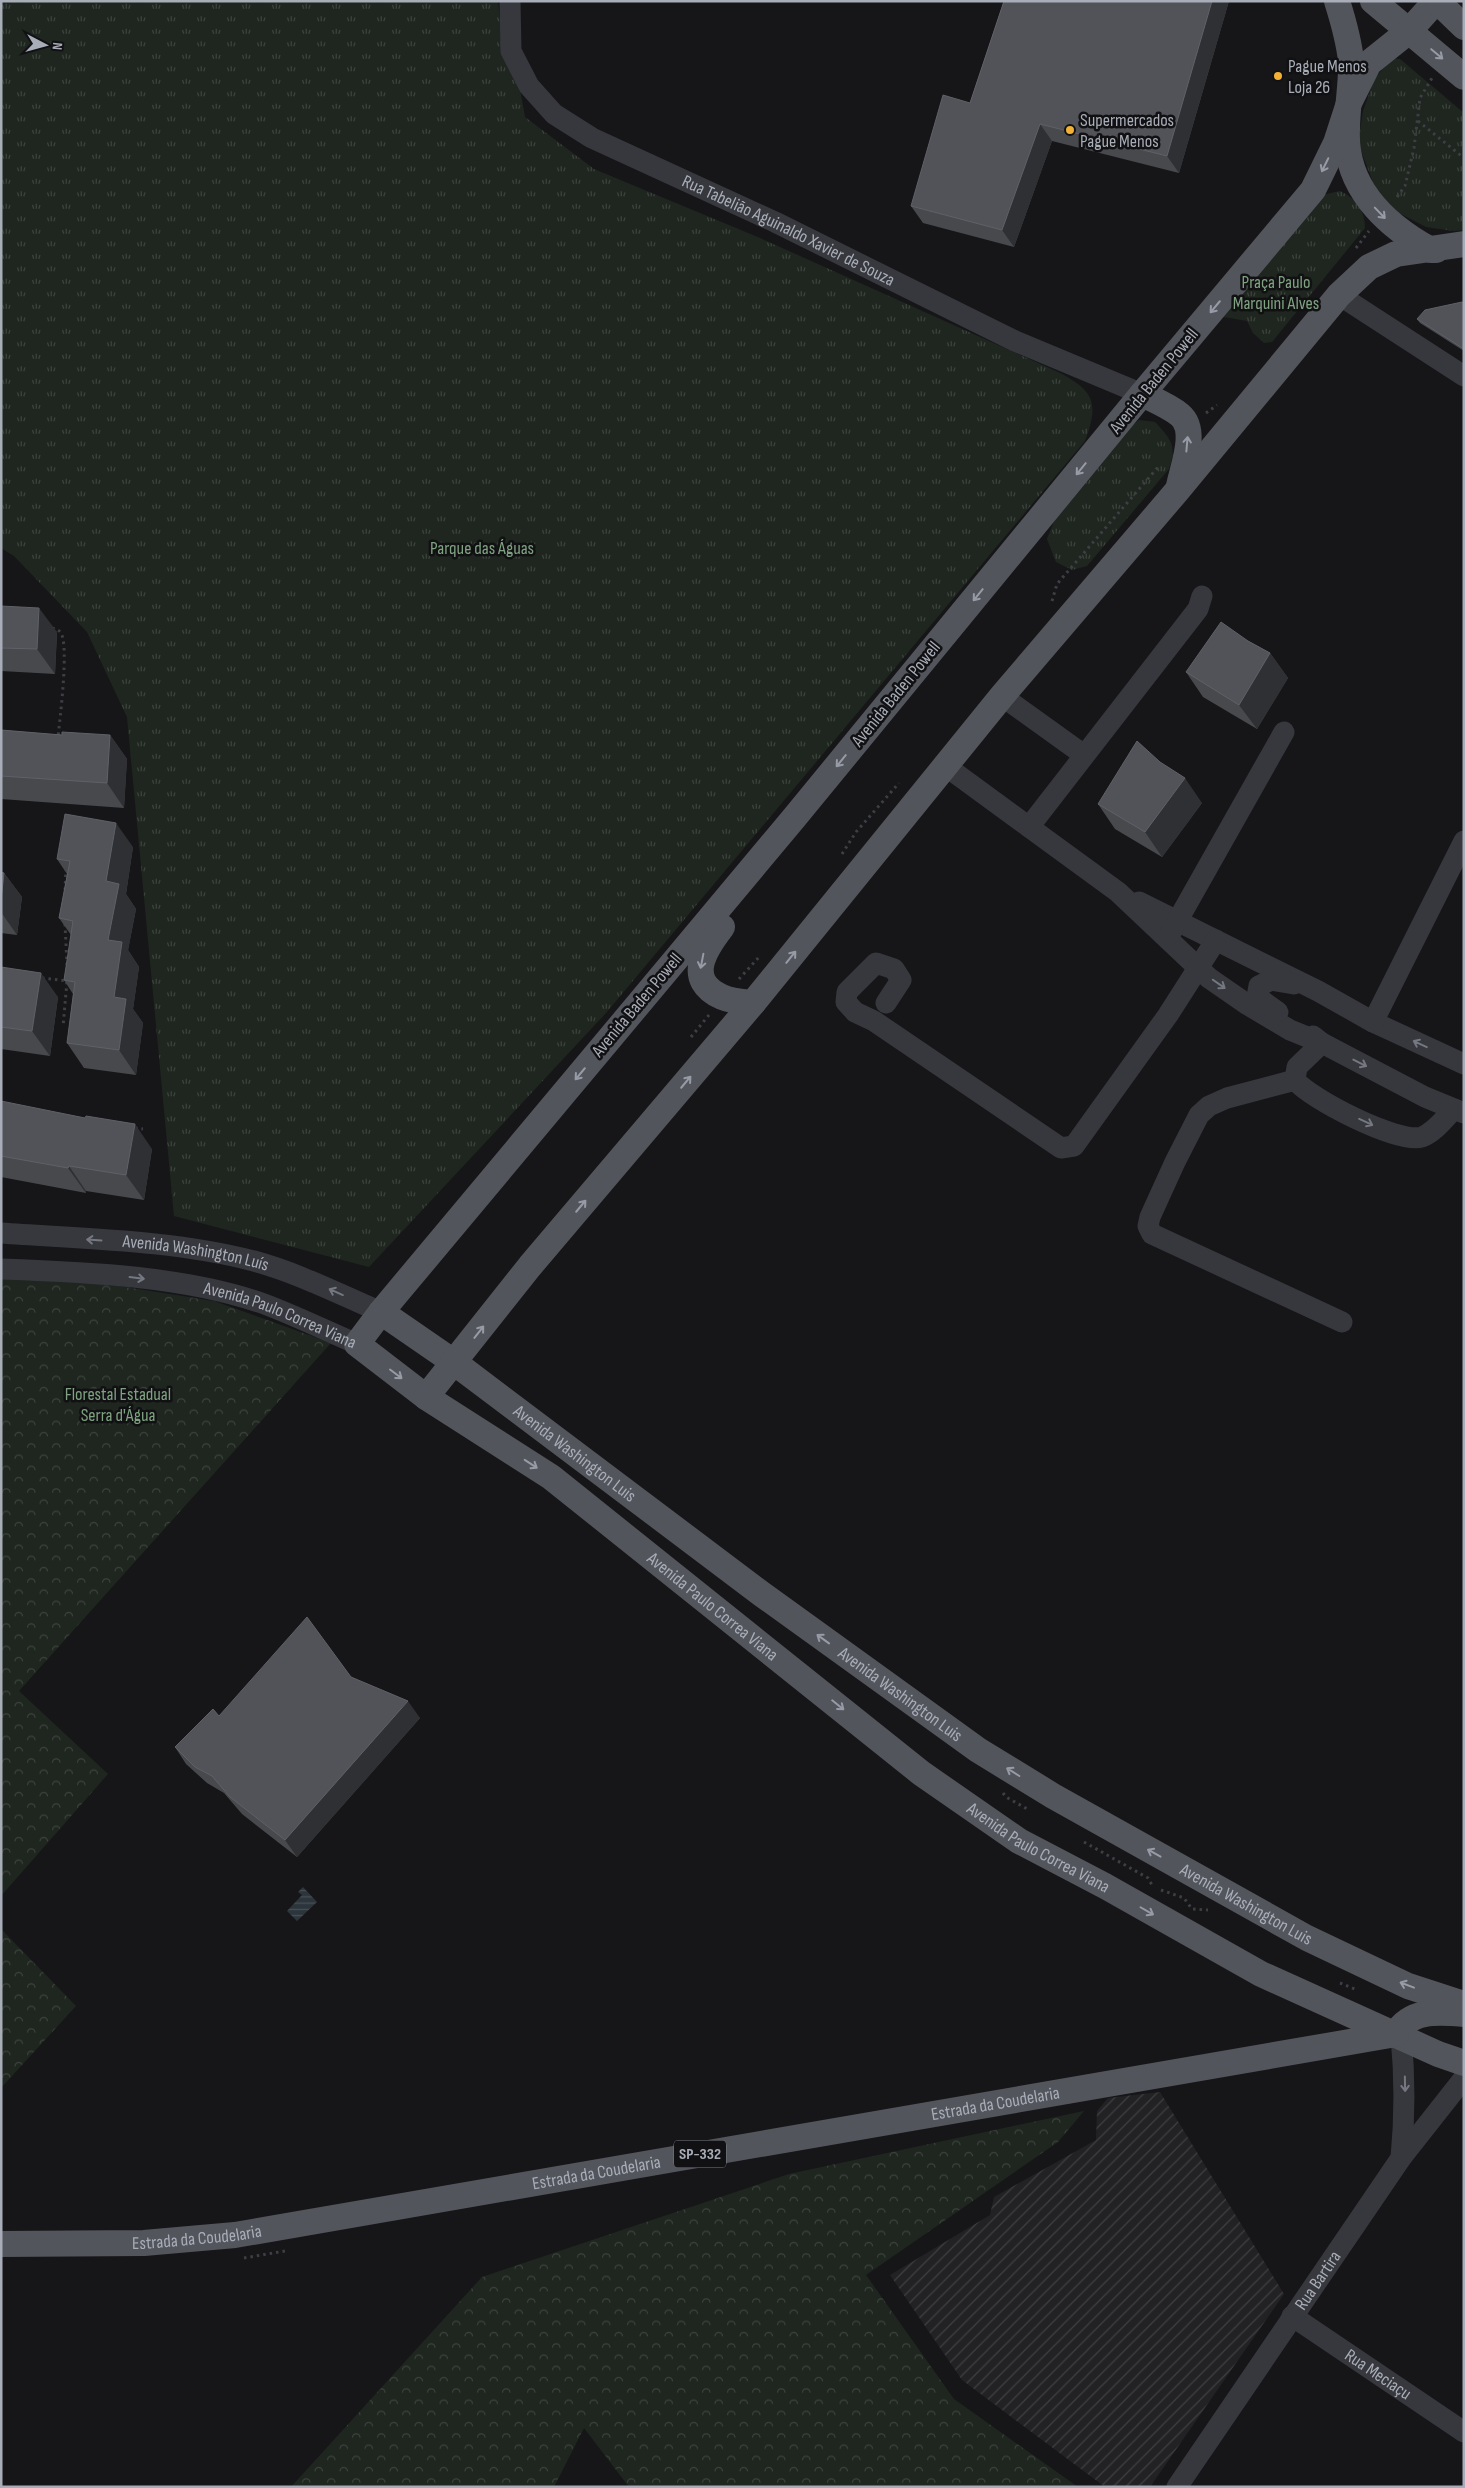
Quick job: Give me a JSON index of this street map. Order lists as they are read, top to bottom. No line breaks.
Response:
{"streets":{"main road":["Avenida Baden Powell","Avenida Paulo Correa Viana","Avenida Washington Luis","Estrada da Coudelaria","SP-332"],"street":["Rua Tabelião Aguinaldo Xavier de Souza","Avenida Washington Luís","Rua Bartira","Rua Meciaçu"]},"crossings":[["Rua Tabelião Aguinaldo Xavier de Souza","Avenida Baden Powell"],["Avenida Baden Powell","Avenida Washington Luís"],["Avenida Baden Powell","Avenida Paulo Correa Viana"],["Avenida Baden Powell","Avenida Washington Luis"],["Avenida Washington Luís","Avenida Washington Luis"],["Avenida Paulo Correa Viana","Estrada da Coudelaria"],["Rua Bartira","Rua Meciaçu"]],"one_way":["Avenida Washington Luís","Avenida Paulo Correa Viana","Avenida Washington Luis"],"parks":["Praça Paulo Marquini Alves","Parque das Águas","Florestal Estadual Serra d'Água"],"places":["Pague Menos Loja 26","Supermercados Pague Menos"],"north":"right"}
